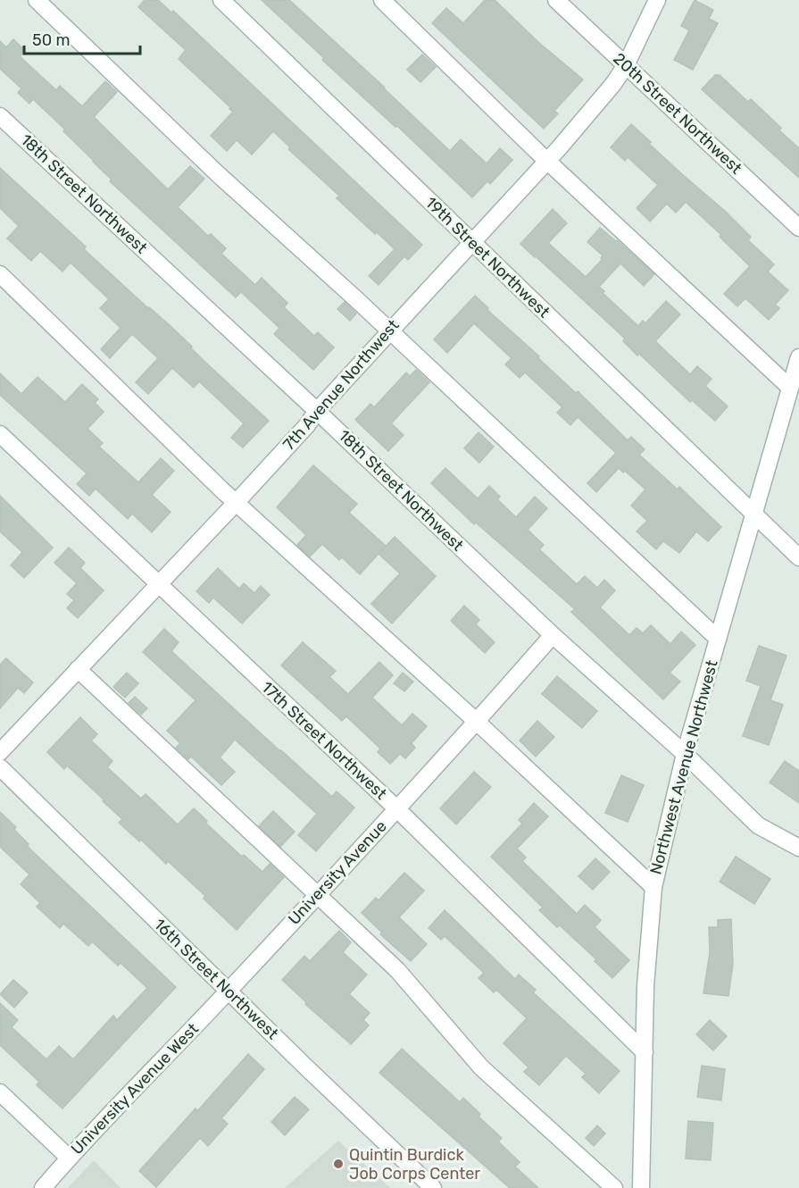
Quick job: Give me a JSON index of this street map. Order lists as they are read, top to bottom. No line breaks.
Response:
{"streets":{"street":["20th Street Northwest","18th Street Northwest","19th Street Northwest","7th Avenue Northwest","17th Street Northwest","Northwest Avenue Northwest","University Avenue","16th Street Northwest","University Avenue West"]},"crossings":[["20th Street Northwest","7th Avenue Northwest"],["18th Street Northwest","7th Avenue Northwest"],["18th Street Northwest","Northwest Avenue Northwest"],["18th Street Northwest","University Avenue"],["19th Street Northwest","7th Avenue Northwest"],["19th Street Northwest","Northwest Avenue Northwest"],["7th Avenue Northwest","17th Street Northwest"],["17th Street Northwest","Northwest Avenue Northwest"],["17th Street Northwest","University Avenue"],["University Avenue","16th Street Northwest"],["University Avenue","University Avenue West"],["16th Street Northwest","University Avenue West"]],"places":["Quintin Burdick Job Corps Center"],"scale_bar":"50 m"}
